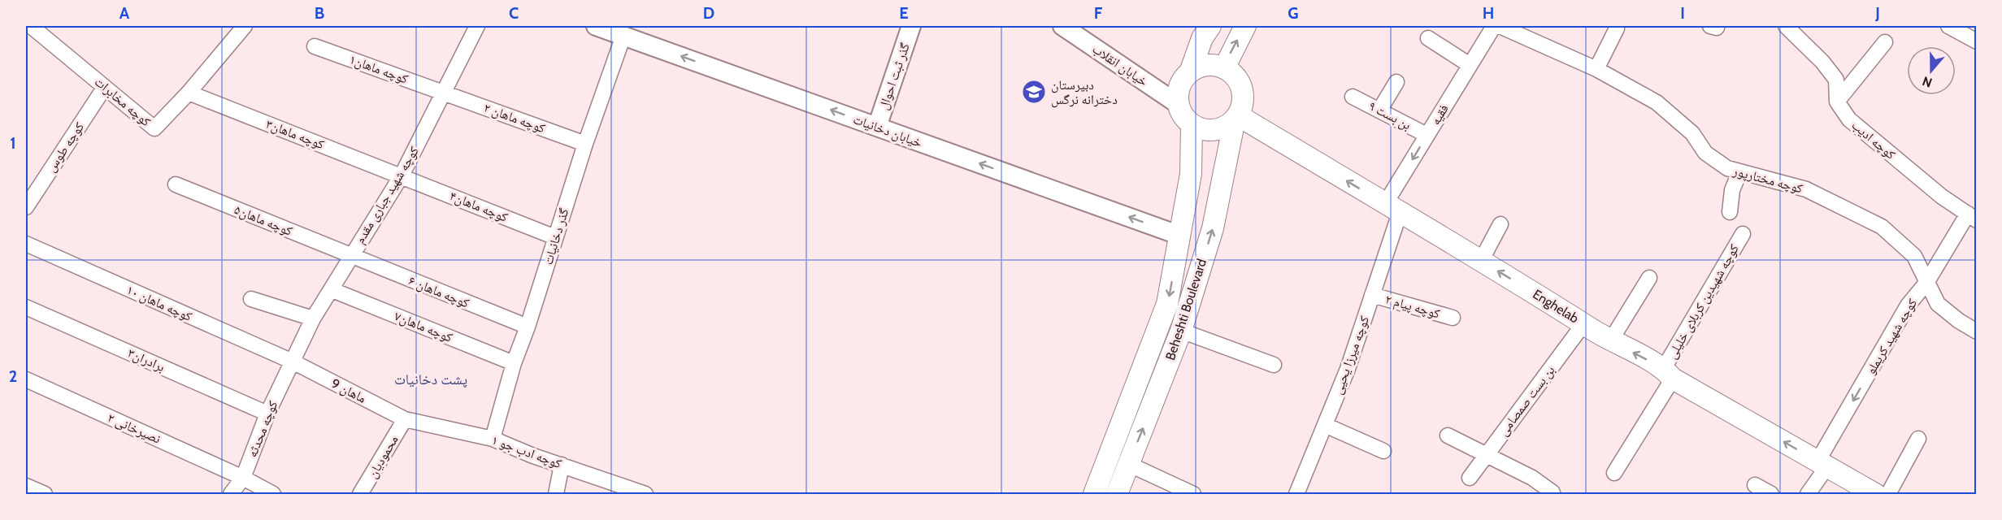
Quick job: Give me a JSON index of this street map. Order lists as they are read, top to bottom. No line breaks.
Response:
{"streets":{"main road":["Enghelab","Beheshti Boulevard"],"street":["خیابان انقلاب","کوچه ماهان۱","گذر ثبت احوال","کوچه مخابرات","فقیه","بن بست ۹","کوچه ماهان ۲","خیابان دخانیات","کوچه ماهان۳","کوچه ادیب","کوچه طوس","کوچه مختارپور","کوچه شهید جباری مقدم","کوچه ماهان۴","کوچه ماهان۵","گذر دخانیات","کوچه ماهان ۶","کوچه شهیدین کربلای خلیلی","کوچه ماهان ۱۰","کوچه پیام ۲","کوچه ماهان۷","کوچه شهید کریملو","کوچه میرزا یحیی","برادران۳","ماهان 9","بن بست صمصامی","نصیرخانی ۲","کوچه محدثه","کوچه ادب جو ۱","محمودیان"]},"crossings":[["خیابان انقلاب","Enghelab"],["خیابان انقلاب","Beheshti Boulevard"],["کوچه ماهان۱","کوچه ماهان ۲"],["کوچه ماهان۱","کوچه شهید جباری مقدم"],["گذر ثبت احوال","خیابان دخانیات"],["کوچه مخابرات","کوچه ماهان۳"],["کوچه مخابرات","کوچه طوس"],["فقیه","بن بست ۹"],["فقیه","کوچه مختارپور"],["فقیه","Enghelab"],["فقیه","کوچه میرزا یحیی"],["کوچه ماهان ۲","کوچه شهید جباری مقدم"],["کوچه ماهان ۲","گذر دخانیات"],["خیابان دخانیات","گذر دخانیات"],["خیابان دخانیات","Beheshti Boulevard"],["کوچه ماهان۳","کوچه شهید جباری مقدم"],["کوچه ماهان۳","کوچه ماهان۴"],["کوچه ادیب","کوچه شهید کریملو"],["کوچه مختارپور","کوچه شهید کریملو"],["کوچه شهید جباری مقدم","کوچه ماهان۴"],["کوچه شهید جباری مقدم","کوچه ماهان۵"],["کوچه شهید جباری مقدم","کوچه ماهان ۶"],["کوچه شهید جباری مقدم","کوچه ماهان ۱۰"],["کوچه شهید جباری مقدم","کوچه ماهان۷"],["کوچه شهید جباری مقدم","ماهان 9"],["کوچه شهید جباری مقدم","کوچه محدثه"],["کوچه ماهان۴","گذر دخانیات"],["کوچه ماهان۵","کوچه ماهان ۶"],["گذر دخانیات","کوچه ماهان ۶"],["گذر دخانیات","کوچه ماهان۷"],["گذر دخانیات","کوچه ادب جو ۱"],["کوچه شهیدین کربلای خلیلی","Enghelab"],["کوچه ماهان ۱۰","ماهان 9"],["کوچه ماهان ۱۰","کوچه محدثه"],["کوچه پیام ۲","کوچه میرزا یحیی"],["Enghelab","Beheshti Boulevard"],["Enghelab","کوچه شهید کریملو"],["Enghelab","کوچه میرزا یحیی"],["Enghelab","بن بست صمصامی"],["برادران۳","کوچه محدثه"],["ماهان 9","کوچه محدثه"],["ماهان 9","کوچه ادب جو ۱"],["ماهان 9","محمودیان"],["نصیرخانی ۲","کوچه محدثه"],["کوچه ادب جو ۱","محمودیان"]],"one_way":["خیابان دخانیات","Enghelab"],"districts":["پشت دخانیات"],"places":{"school or university":["دبیرستان دخترانه نرگس"]},"north":"bottom","grid":{"columns":["A","B","C","D","E","F","G","H","I","J"],"rows":["1","2"]}}
